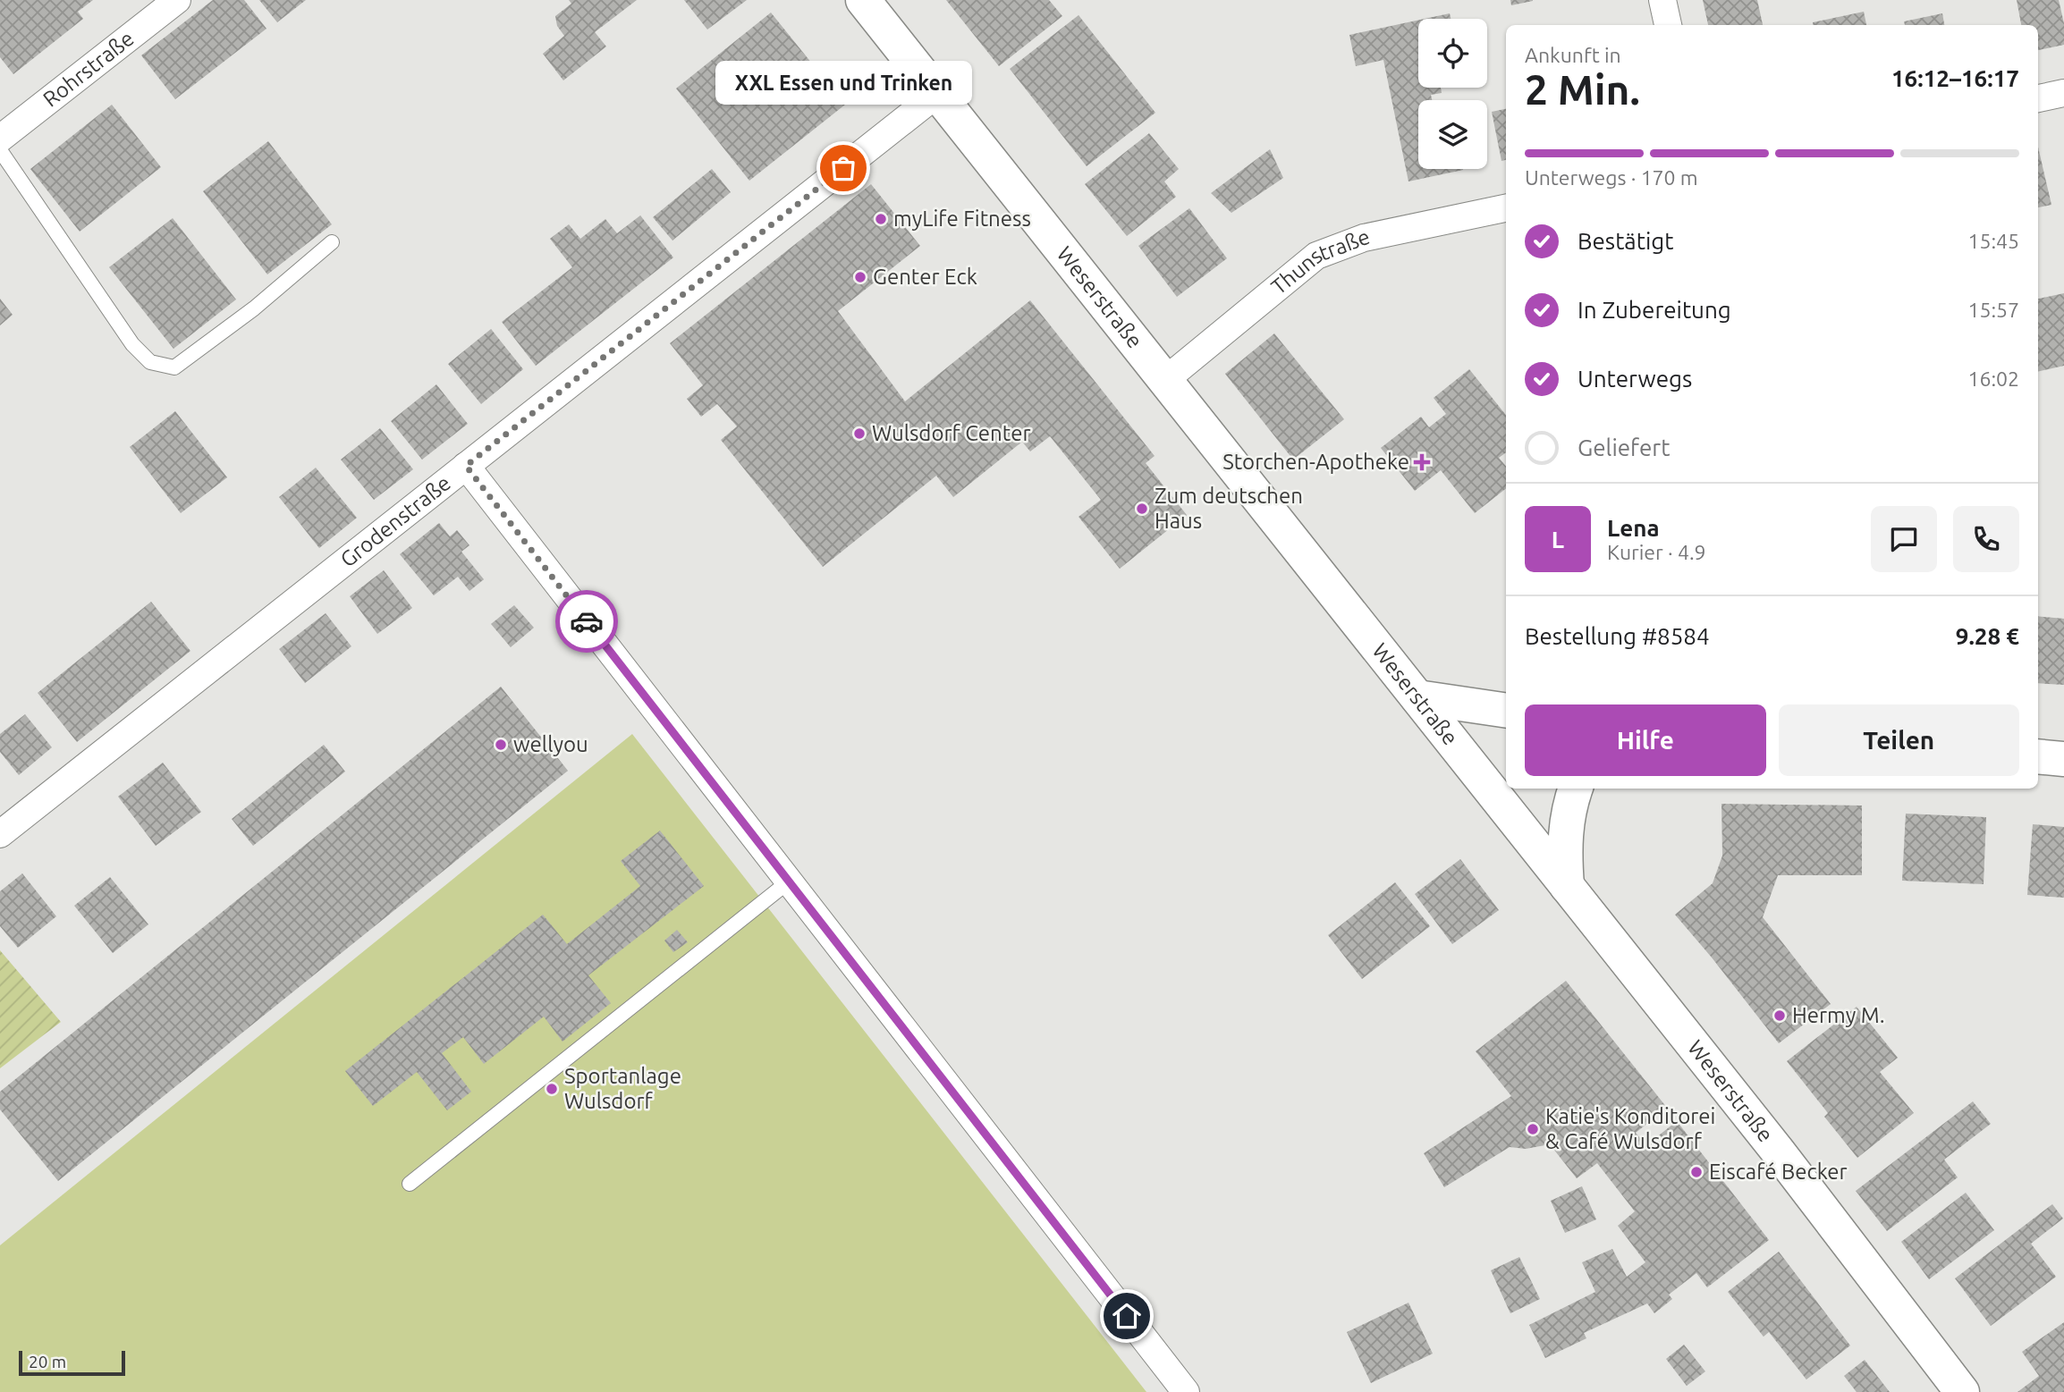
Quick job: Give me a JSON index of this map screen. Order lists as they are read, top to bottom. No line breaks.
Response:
{"streets":{"main road":["Weserstraße"],"street":["Rohrstraße","Thunstraße","Grodenstraße"]},"crossings":[["Thunstraße","Weserstraße"],["Weserstraße","Grodenstraße"]],"places":{"other":["XXL Essen und Trinken","myLife Fitness","Genter Eck","Wulsdorf Center","Zum deutschen Haus","wellyou","Hermy M.","Sportanlage Wulsdorf","Katie's Konditorei & Café Wulsdorf","Eiscafé Becker"],"health":["Storchen-Apotheke"]},"scale_bar":"20 m","page":{"heading":["2 Min.","Ankunft in","16:12–16:17"],"panel":["Lena","Kurier · 4.9","Bestellung #8584","9.28 €"],"bubble":"XXL Essen und Trinken","bar":"Unterwegs · 170 m","list":[["Bestätigt","15:45"],["In Zubereitung","15:57"],["Unterwegs","16:02"],"Geliefert"],"round":"L","buttons":["Hilfe","Teilen"],"scale":"20 m"}}
